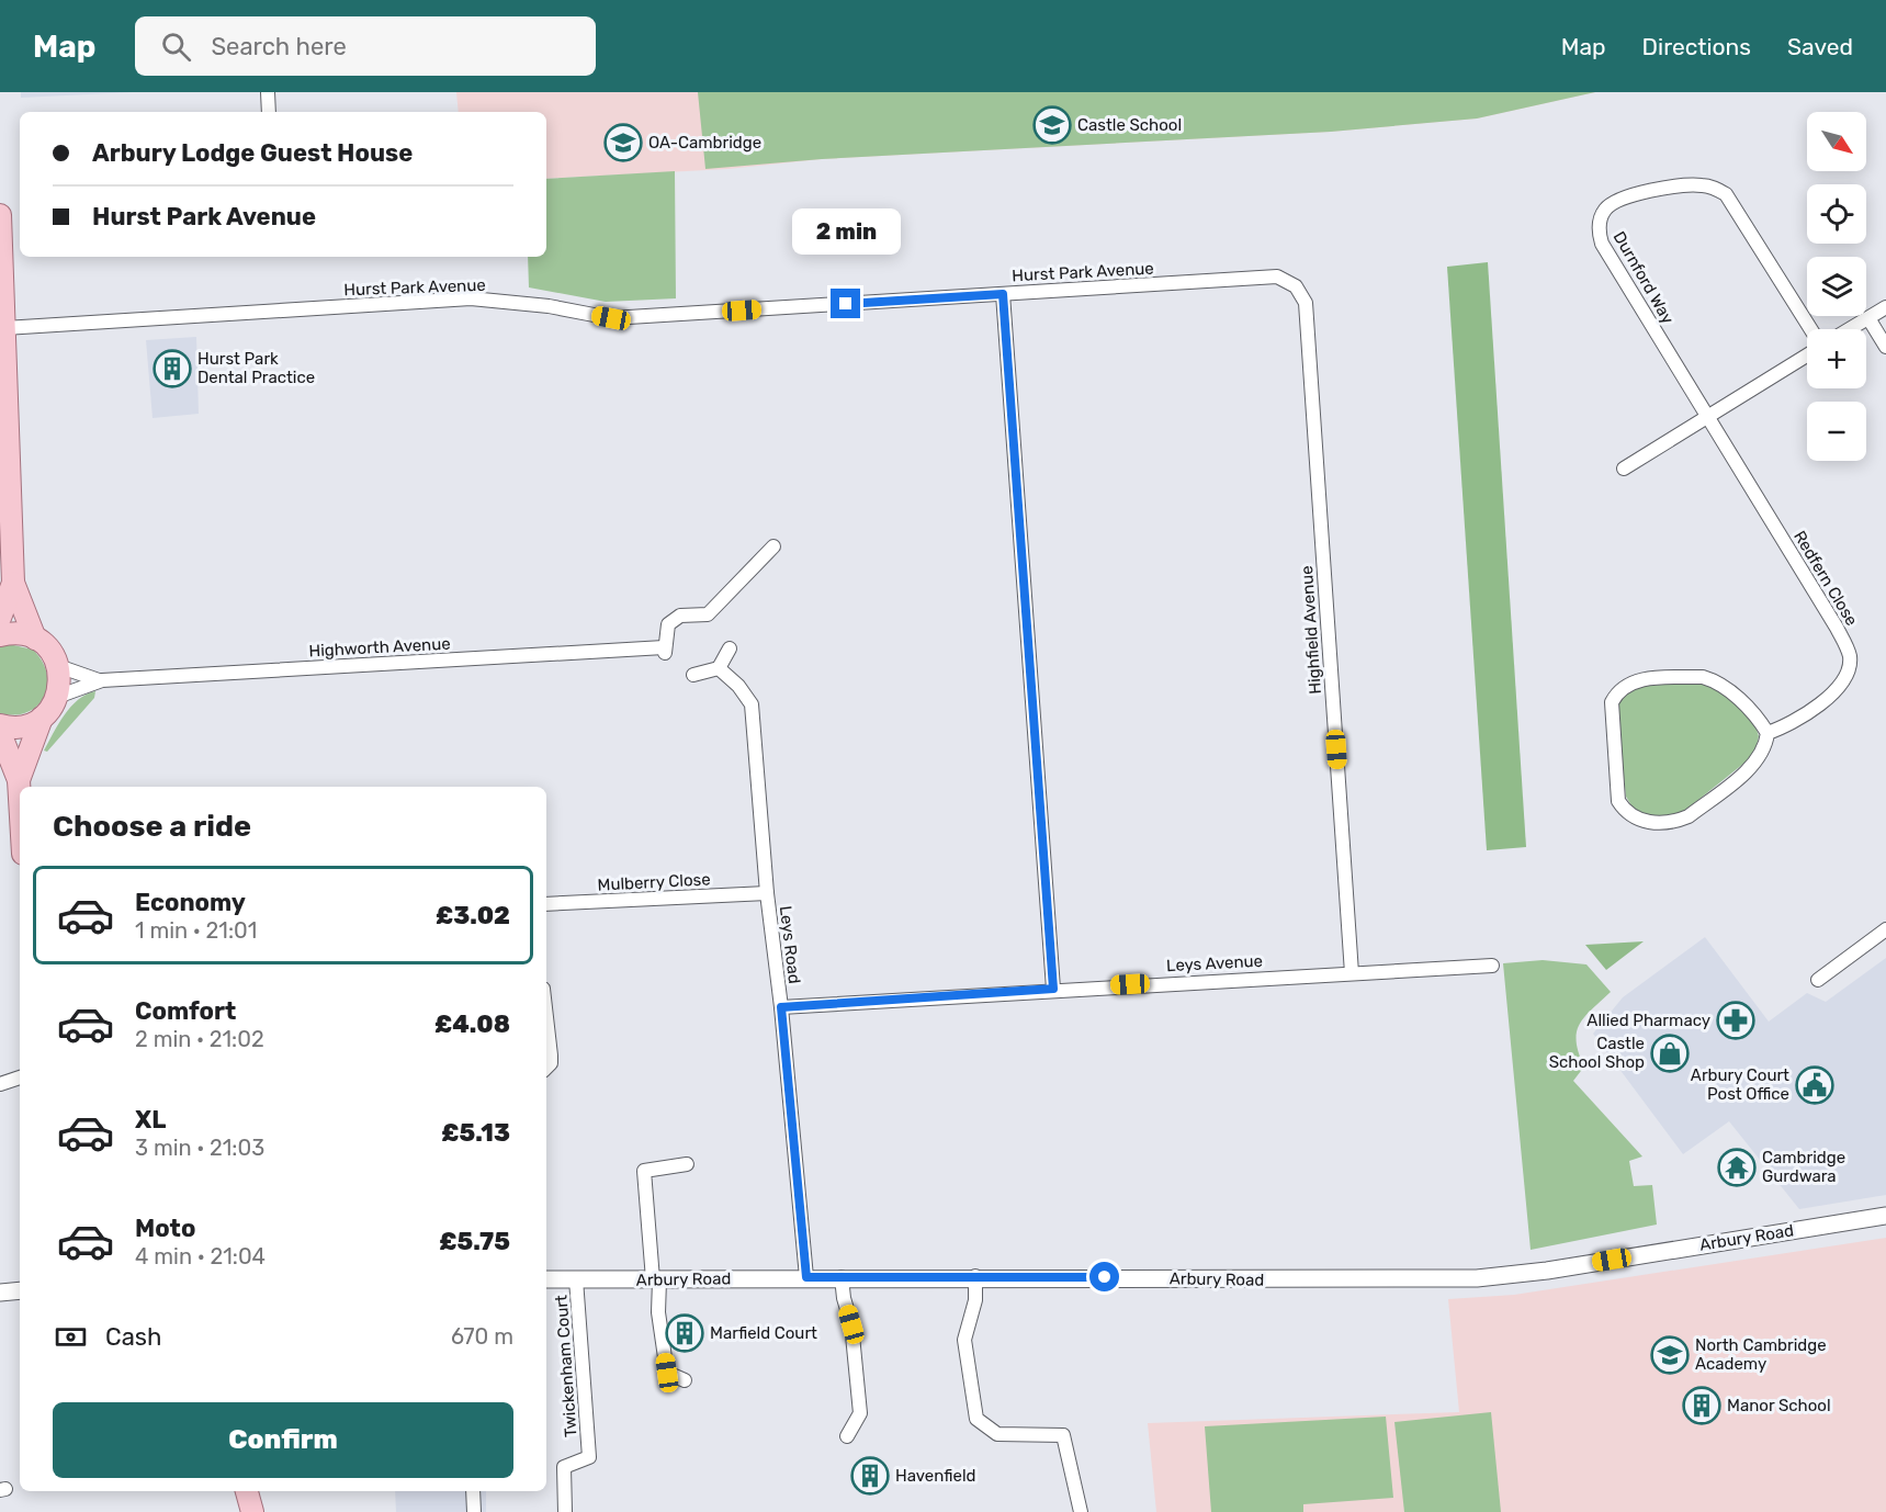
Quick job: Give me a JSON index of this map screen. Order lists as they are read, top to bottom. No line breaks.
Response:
{"streets":{"street":["Hurst Park Avenue","Durnford Way","Redfern Close","Highfield Avenue","Highworth Avenue","Mulberry Close","Leys Road","Leys Avenue","Arbury Road","Twickenham Court"]},"crossings":[["Hurst Park Avenue","Highfield Avenue"],["Durnford Way","Redfern Close"],["Highfield Avenue","Leys Avenue"],["Mulberry Close","Leys Road"],["Leys Road","Leys Avenue"],["Leys Road","Arbury Road"],["Arbury Road","Twickenham Court"]],"places":{"school or university":["Castle School","OA-Cambridge","North Cambridge Academy"],"building":["Hurst Park Dental Practice","Marfield Court","Manor School","Havenfield"],"pharmacy":["Allied Pharmacy"],"shop":["Castle School Shop"],"public building":["Arbury Court Post Office"],"temple":["Cambridge Gurdwara"]},"north":"bottom right","page":{"header":"Map","search":"Search here","nav":["Map","Directions","Saved"],"map_buttons":["+","−"],"banner":["Arbury Lodge Guest House","Hurst Park Avenue"],"bubble":"2 min","heading":"Choose a ride","list":[{"name":"Economy","note":"1 min · 21:01","value":"£3.02"},{"name":"Comfort","note":"2 min · 21:02","value":"£4.08"},{"name":"XL","note":"3 min · 21:03","value":"£5.13"},{"name":"Moto","note":"4 min · 21:04","value":"£5.75"}],"pay":["Cash","670 m"],"buttons":"Confirm"}}
